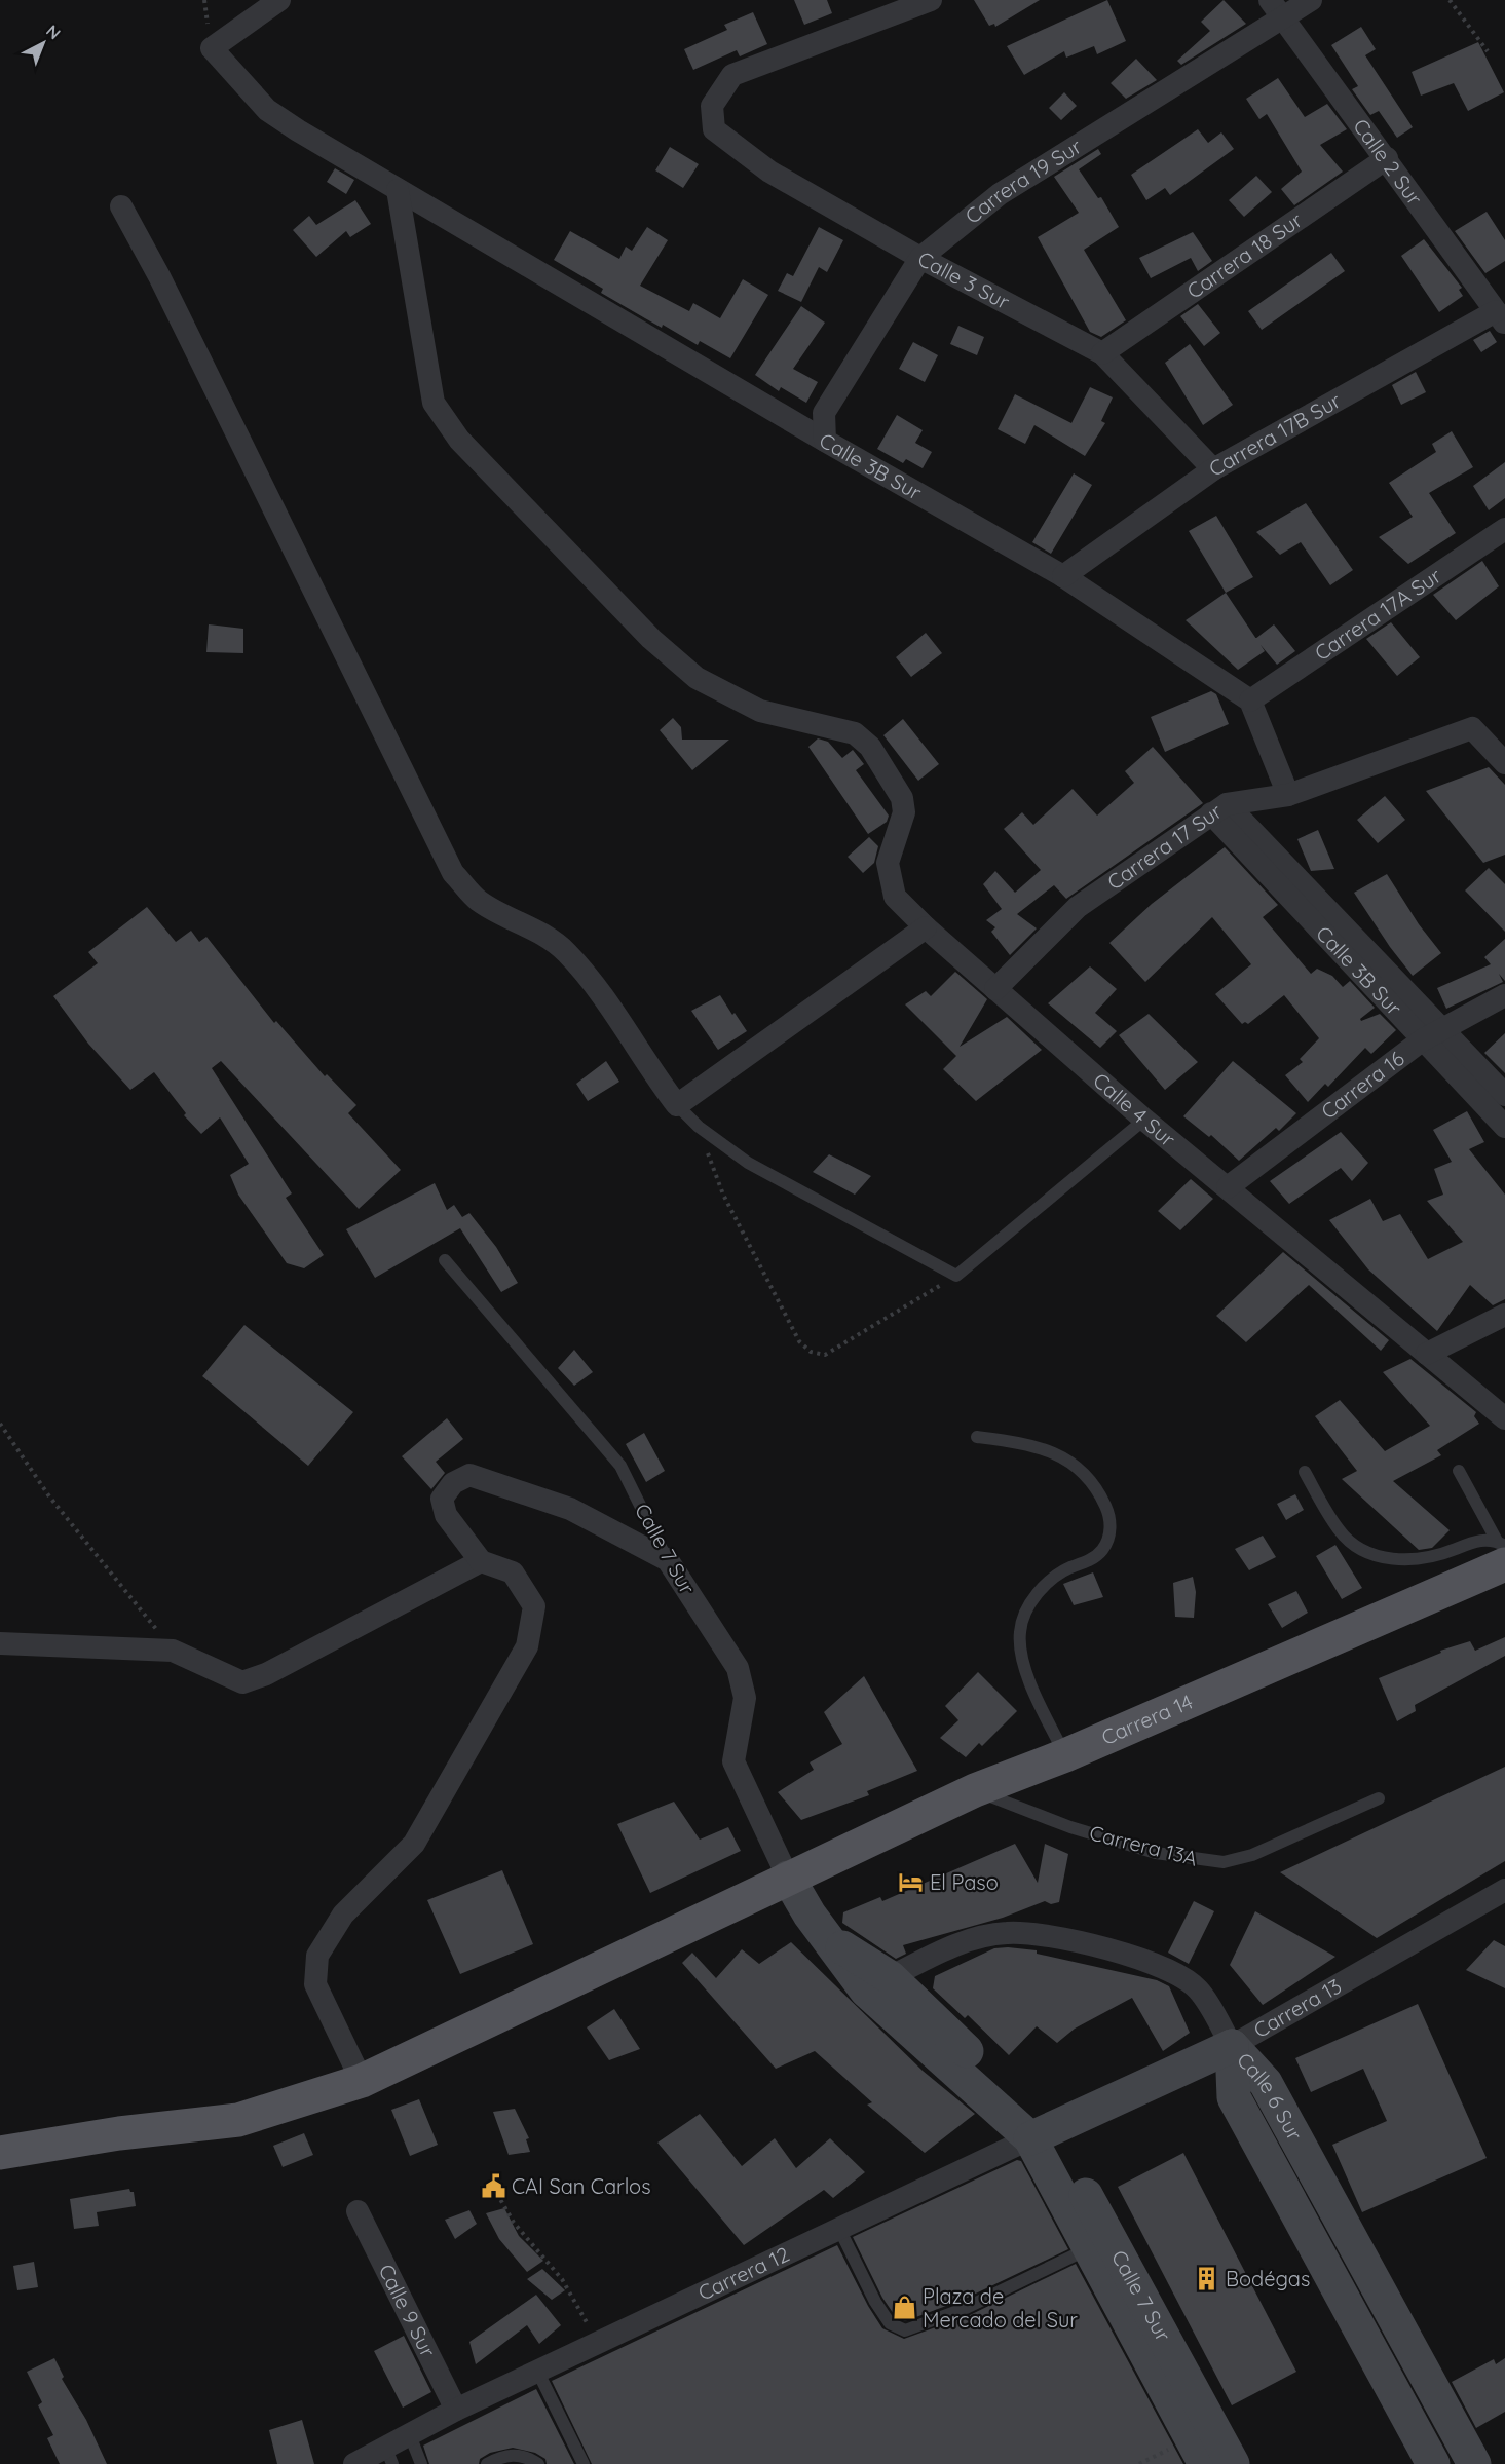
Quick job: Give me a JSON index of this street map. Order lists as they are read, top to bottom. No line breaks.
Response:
{"streets":{"main road":["Calle 7 Sur","Carrera 14","Carrera 13","Calle 6 Sur"],"street":["Calle 2 Sur","Carrera 19 Sur","Carrera 18 Sur","Calle 3 Sur","Carrera 17B Sur","Calle 3B Sur","Carrera 17A Sur","Carrera 17 Sur","Carrera 16","Calle 4 Sur","Carrera 12","Calle 9 Sur"],"lane":["Carrera 13A"]},"crossings":[["Calle 2 Sur","Carrera 19 Sur"],["Calle 2 Sur","Carrera 18 Sur"],["Calle 2 Sur","Carrera 17B Sur"],["Carrera 19 Sur","Calle 3 Sur"],["Carrera 19 Sur","Calle 3B Sur"],["Carrera 18 Sur","Calle 3 Sur"],["Calle 3 Sur","Carrera 17B Sur"],["Carrera 17B Sur","Calle 3B Sur"],["Calle 3B Sur","Carrera 17A Sur"],["Calle 3B Sur","Carrera 17 Sur"],["Calle 3B Sur","Carrera 16"],["Calle 3B Sur","Calle 4 Sur"],["Carrera 17 Sur","Calle 4 Sur"],["Carrera 16","Calle 4 Sur"],["Calle 7 Sur","Carrera 14"],["Calle 7 Sur","Carrera 13"],["Calle 7 Sur","Carrera 12"],["Carrera 14","Carrera 13A"],["Carrera 13","Calle 6 Sur"],["Carrera 13","Carrera 12"],["Carrera 12","Calle 9 Sur"]],"places":{"hotel":["El Paso"],"public building":["CAI San Carlos"],"building":["Bodégas"],"shop":["Plaza de Mercado del Sur"]},"north":"top right"}
